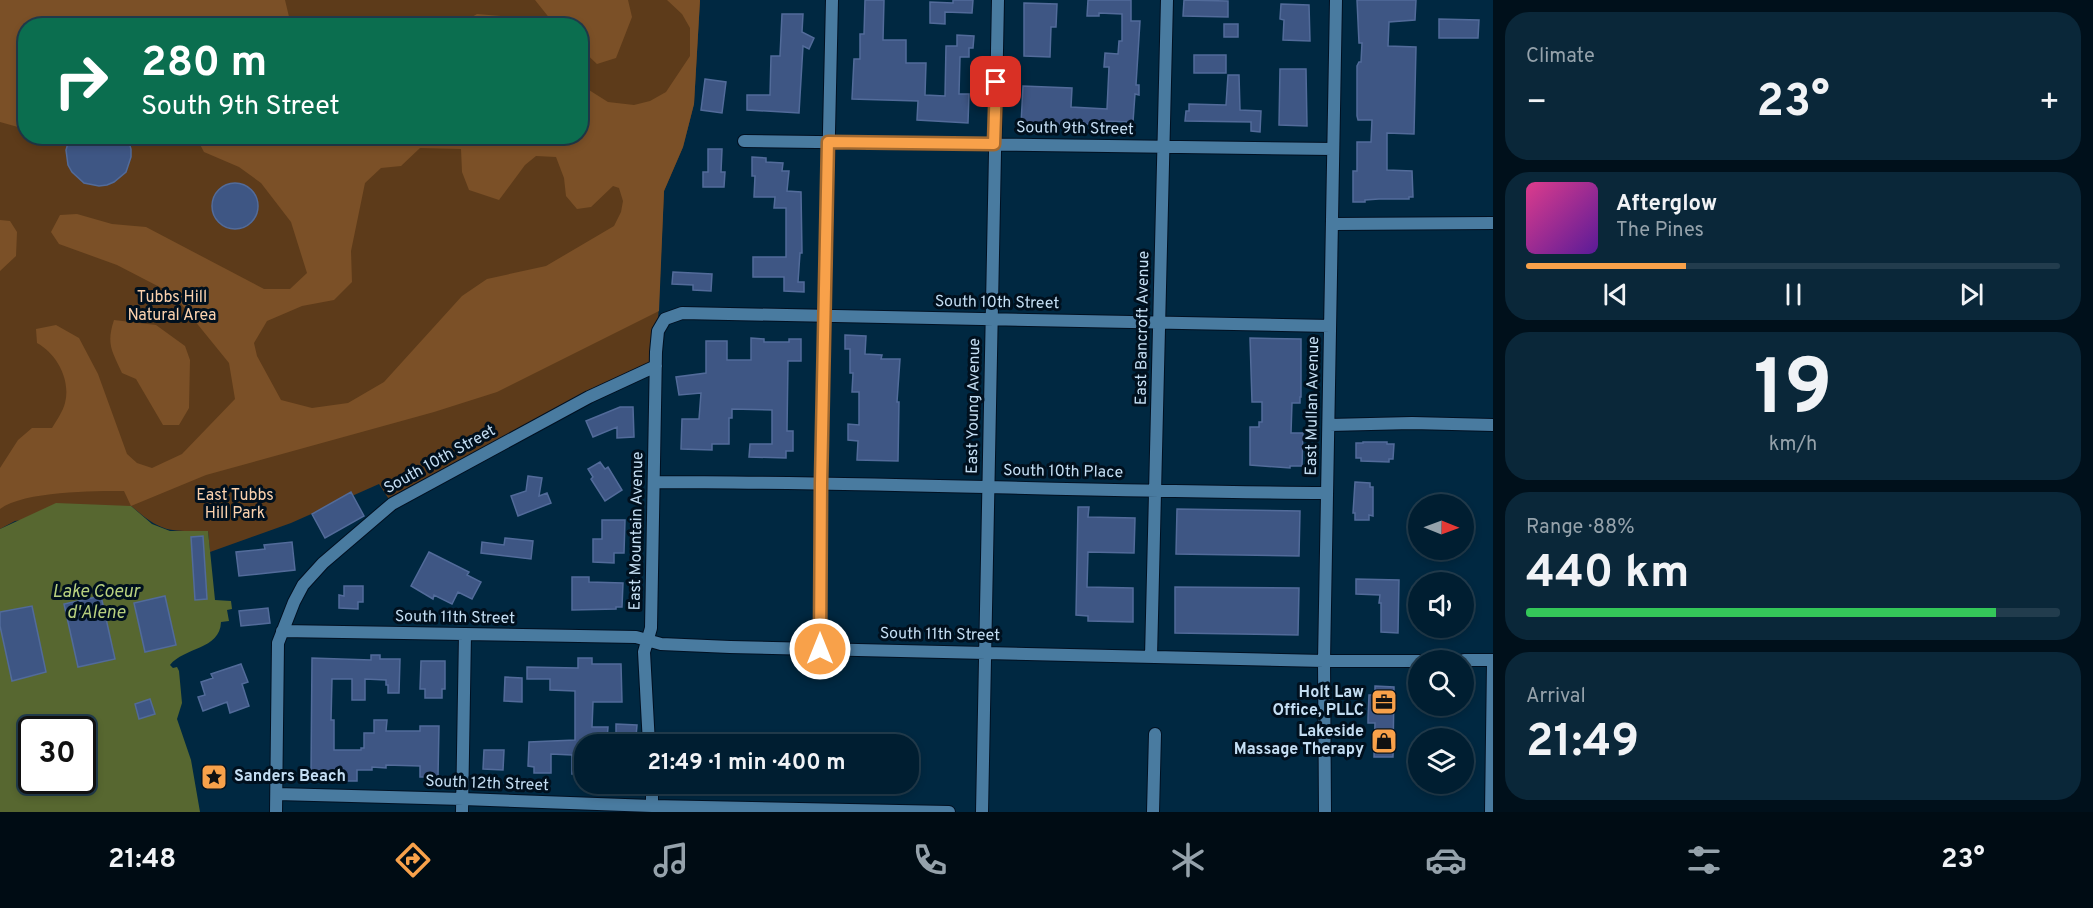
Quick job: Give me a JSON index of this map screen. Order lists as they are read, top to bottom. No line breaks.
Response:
{"streets":{"street":["South 9th Street","South 10th Street","East Bancroft Avenue","East Young Avenue","East Mullan Avenue","South 10th Place","East Mountain Avenue","South 11th Street","South 12th Street"]},"crossings":[["South 9th Street","East Bancroft Avenue"],["South 9th Street","East Young Avenue"],["South 9th Street","East Mullan Avenue"],["South 10th Street","East Bancroft Avenue"],["South 10th Street","East Young Avenue"],["South 10th Street","East Mullan Avenue"],["South 10th Street","East Mountain Avenue"],["South 10th Street","South 11th Street"],["South 10th Street","South 12th Street"],["East Bancroft Avenue","South 10th Place"],["East Bancroft Avenue","South 11th Street"],["East Young Avenue","South 10th Place"],["East Young Avenue","South 11th Street"],["East Mullan Avenue","South 10th Place"],["East Mullan Avenue","South 11th Street"],["South 10th Place","East Mountain Avenue"],["East Mountain Avenue","South 11th Street"]],"water":["Lake Coeur d'Alene"],"parks":["Tubbs Hill Natural Area","East Tubbs Hill Park"],"places":{"office":["Holt Law Office, PLLC"],"shop":["Lakeside Massage Therapy"],"place":["Sanders Beach"]},"north":"right","page":{"tile":["Climate",["19","km/h"],["Range · 88%","440 km"],["Arrival","21:49"]],"turn":["280 m","South 9th Street"],"heat":["−","23°","+"],"song":["Afterglow","The Pines"],"limit":"30","trip":"21:49 · 1 min · 400 m","tabs":["21:48","23°"]}}
